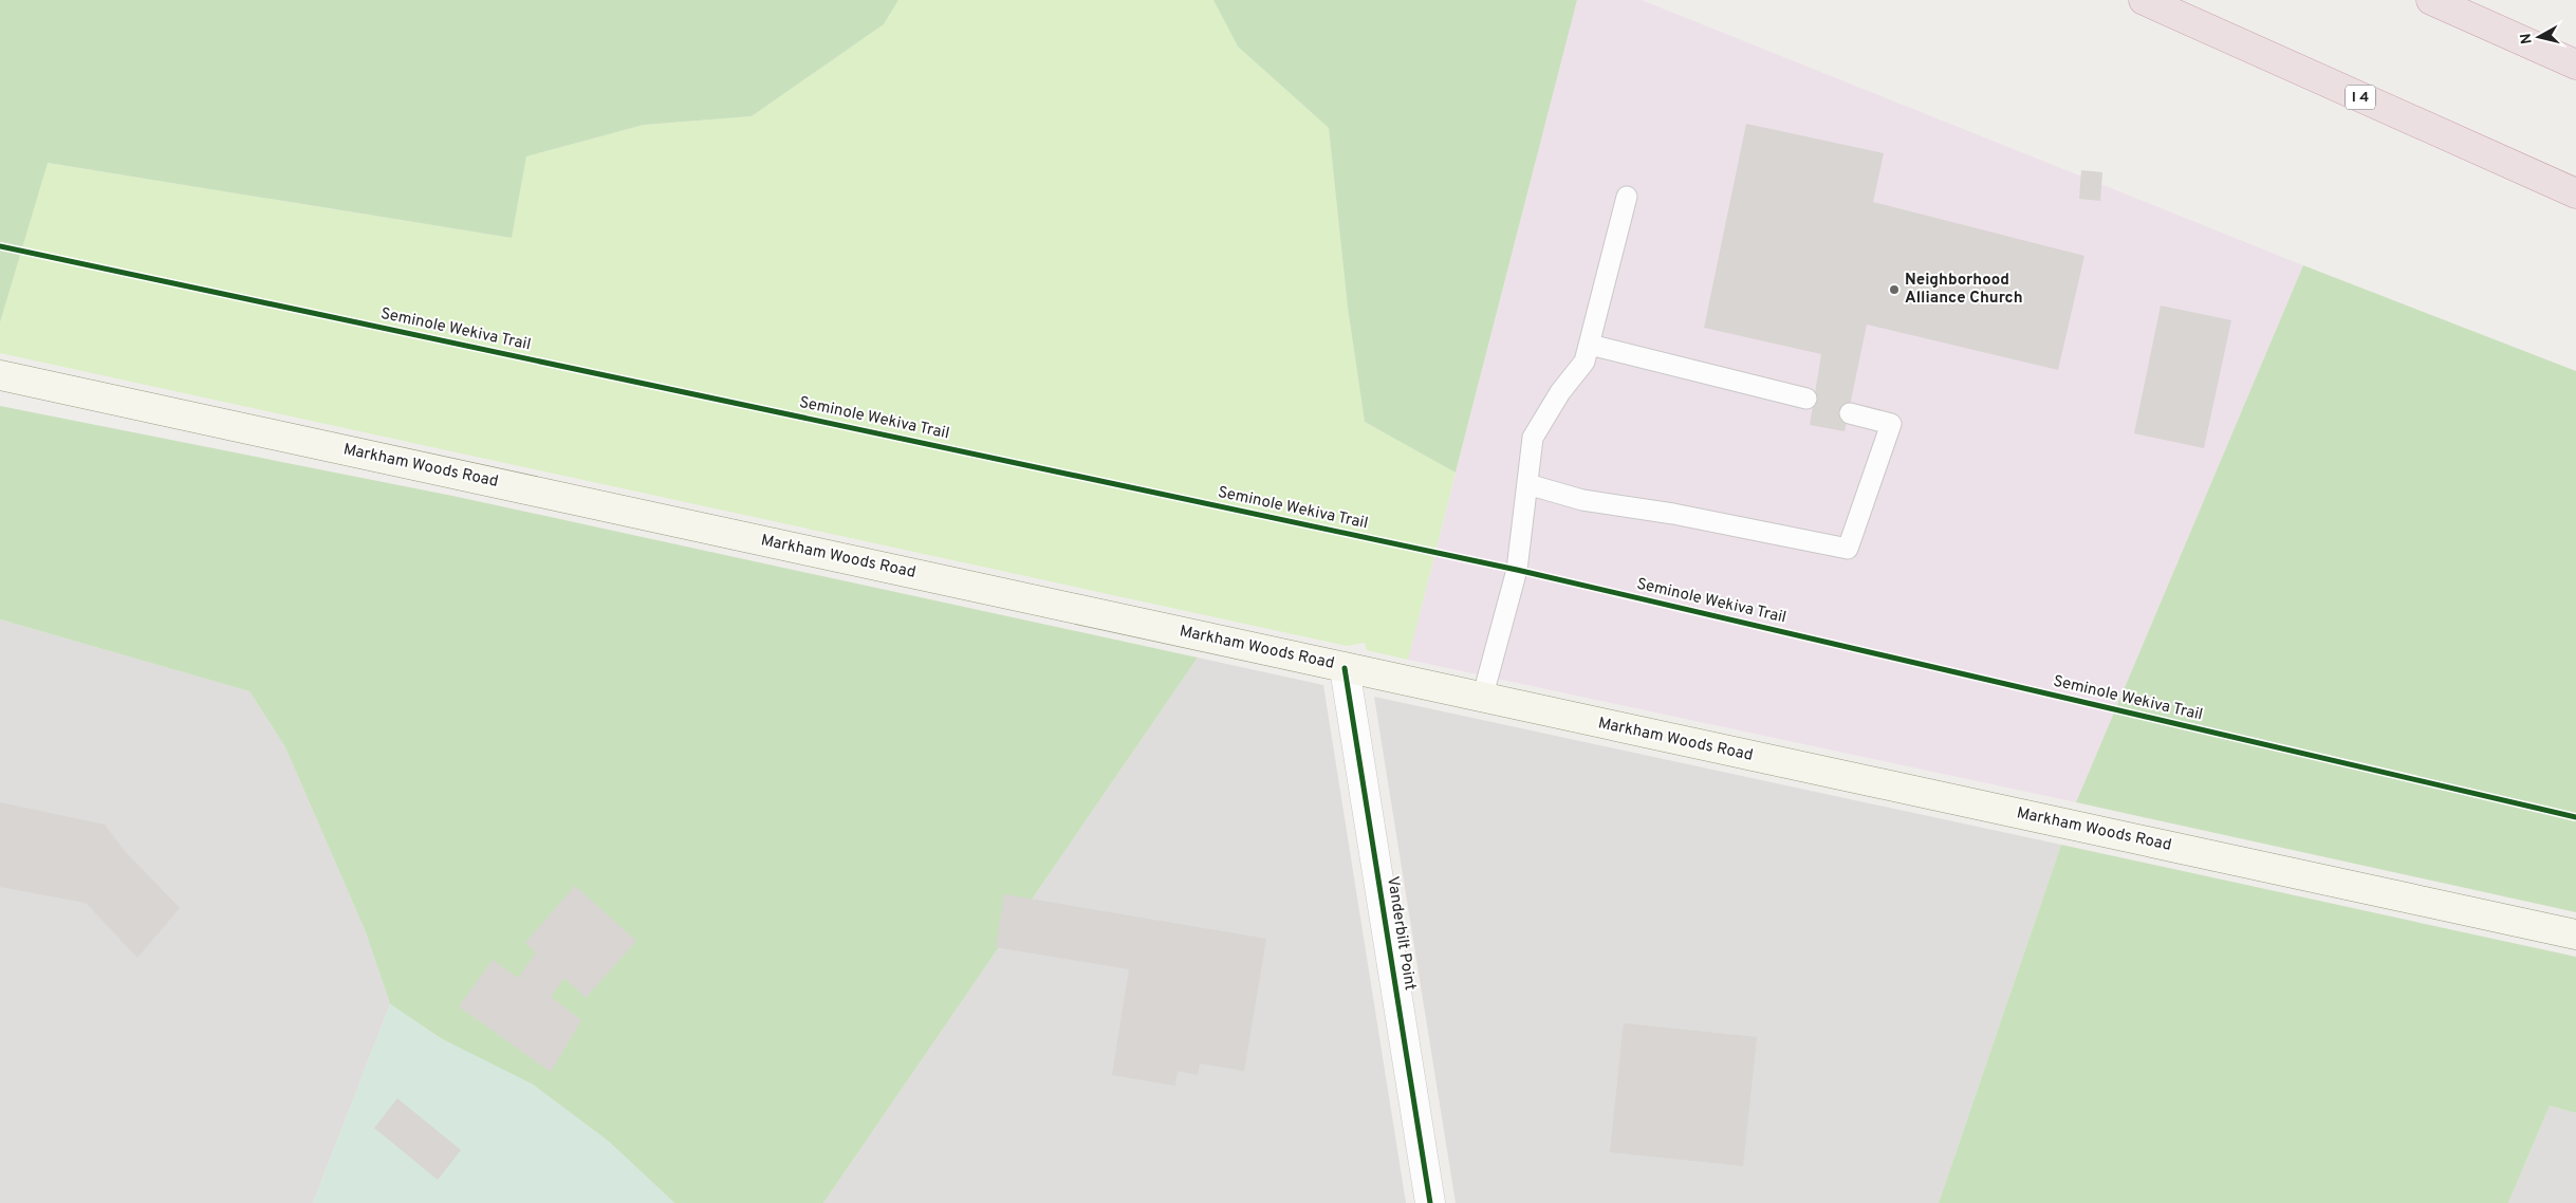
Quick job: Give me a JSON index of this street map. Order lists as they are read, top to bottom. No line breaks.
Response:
{"streets":{"highway":["I 4"],"main road":["Markham Woods Road"],"street":["Vanderbilt Point"],"cycle path":["Seminole Wekiva Trail"]},"crossings":[["Markham Woods Road","Vanderbilt Point"]],"places":["Neighborhood Alliance Church"],"north":"left"}
